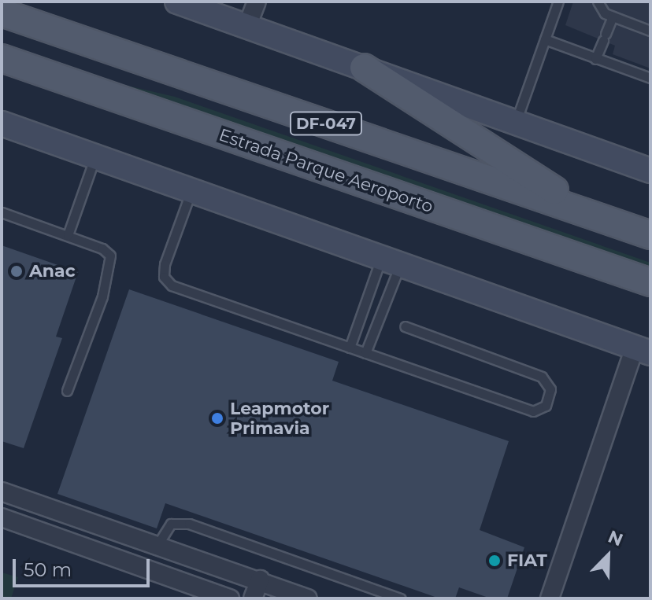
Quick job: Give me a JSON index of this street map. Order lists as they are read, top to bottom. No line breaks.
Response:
{"streets":{"main road":["DF-047","Estrada Parque Aeroporto"]},"places":["Anac","Leapmotor Primavia","FIAT"],"scale_bar":"50 m","north":"top right"}
